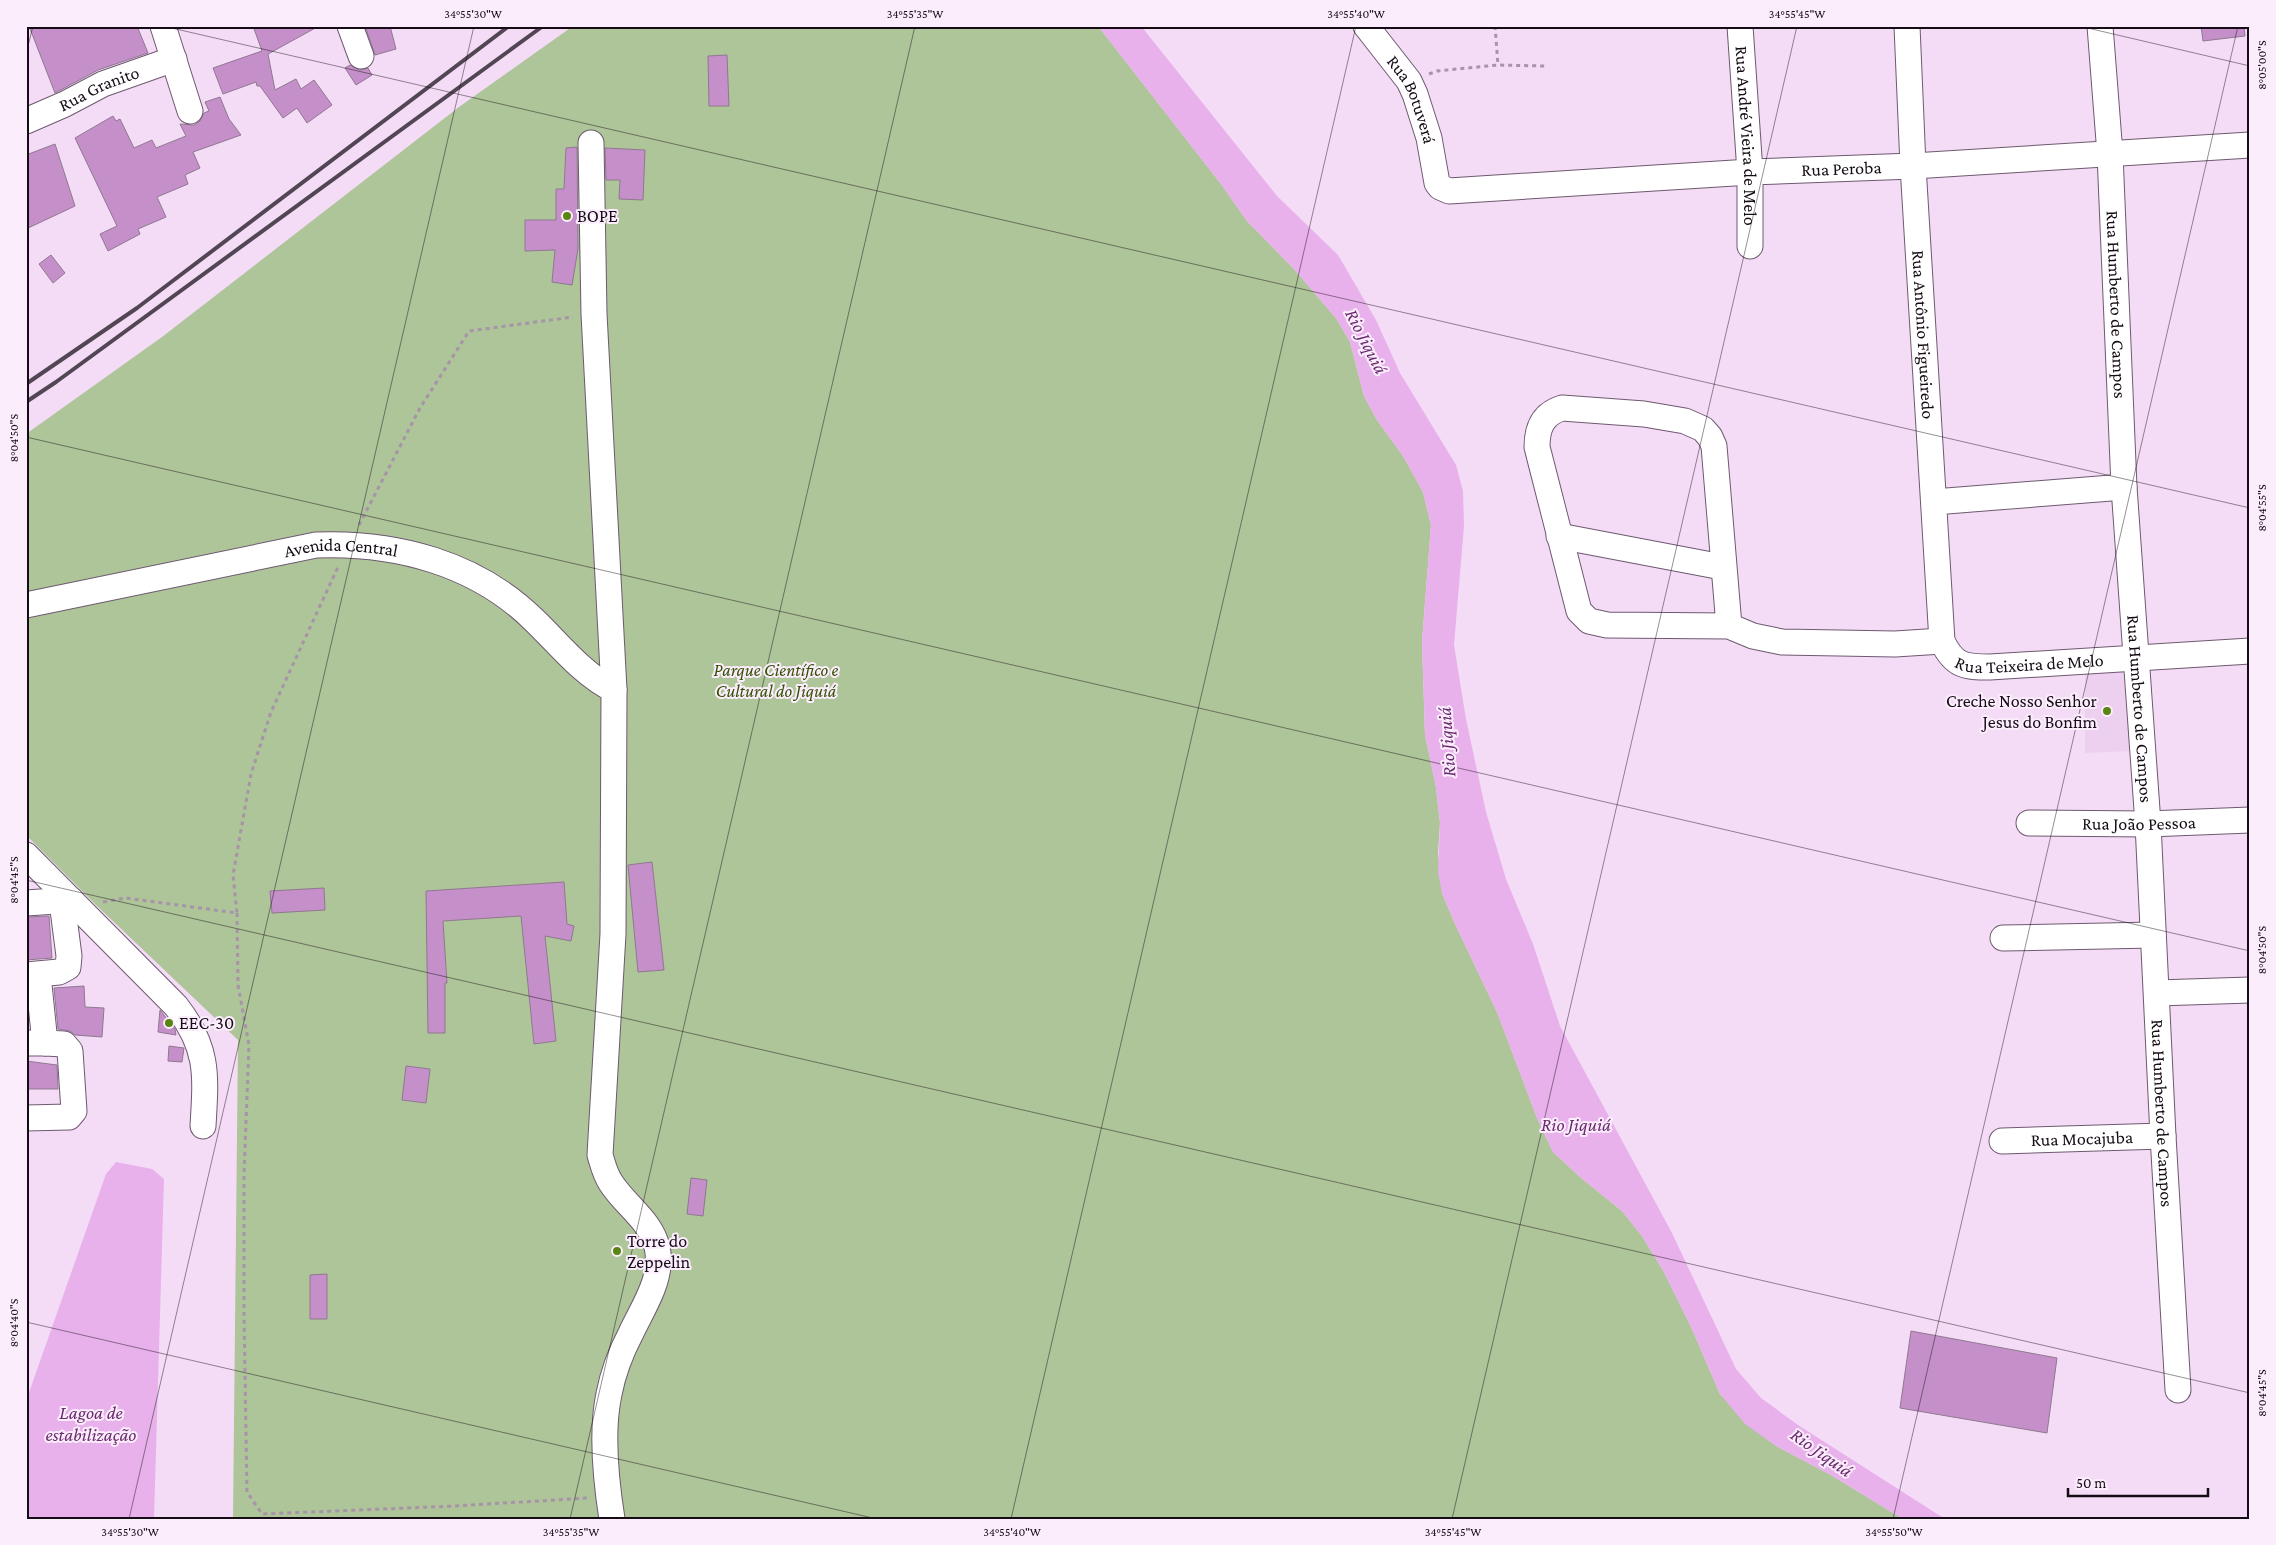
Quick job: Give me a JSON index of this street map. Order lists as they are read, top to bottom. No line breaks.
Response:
{"streets":{"street":["Rua Granito","Rua Botuverá","Rua André Vieira de Melo","Rua Peroba","Rua Humberto de Campos","Rua Antônio Figueiredo","Avenida Central","Rua Teixeira de Melo","Rua João Pessoa","Rua Mocajuba"]},"crossings":[["Rua Botuverá","Rua Peroba"],["Rua André Vieira de Melo","Rua Peroba"],["Rua Peroba","Rua Humberto de Campos"],["Rua Peroba","Rua Antônio Figueiredo"],["Rua Humberto de Campos","Rua Teixeira de Melo"],["Rua Humberto de Campos","Rua João Pessoa"],["Rua Humberto de Campos","Rua Mocajuba"],["Rua Antônio Figueiredo","Rua Teixeira de Melo"]],"water":["Rio Jiquiá","Lagoa de estabilização"],"parks":["Parque Científico e Cultural do Jiquiá"],"places":["BOPE","Creche Nosso Senhor Jesus do Bonfim","EEC-30","Torre do Zeppelin"],"scale_bar":"50 m","coordinates":["34°55'30\"W","34°55'35\"W","34°55'40\"W","34°55'45\"W","8°05'00\"S","8°04'50\"S","8°04'55\"S","8°04'45\"S","8°04'40\"S","34°55'50\"W"]}
